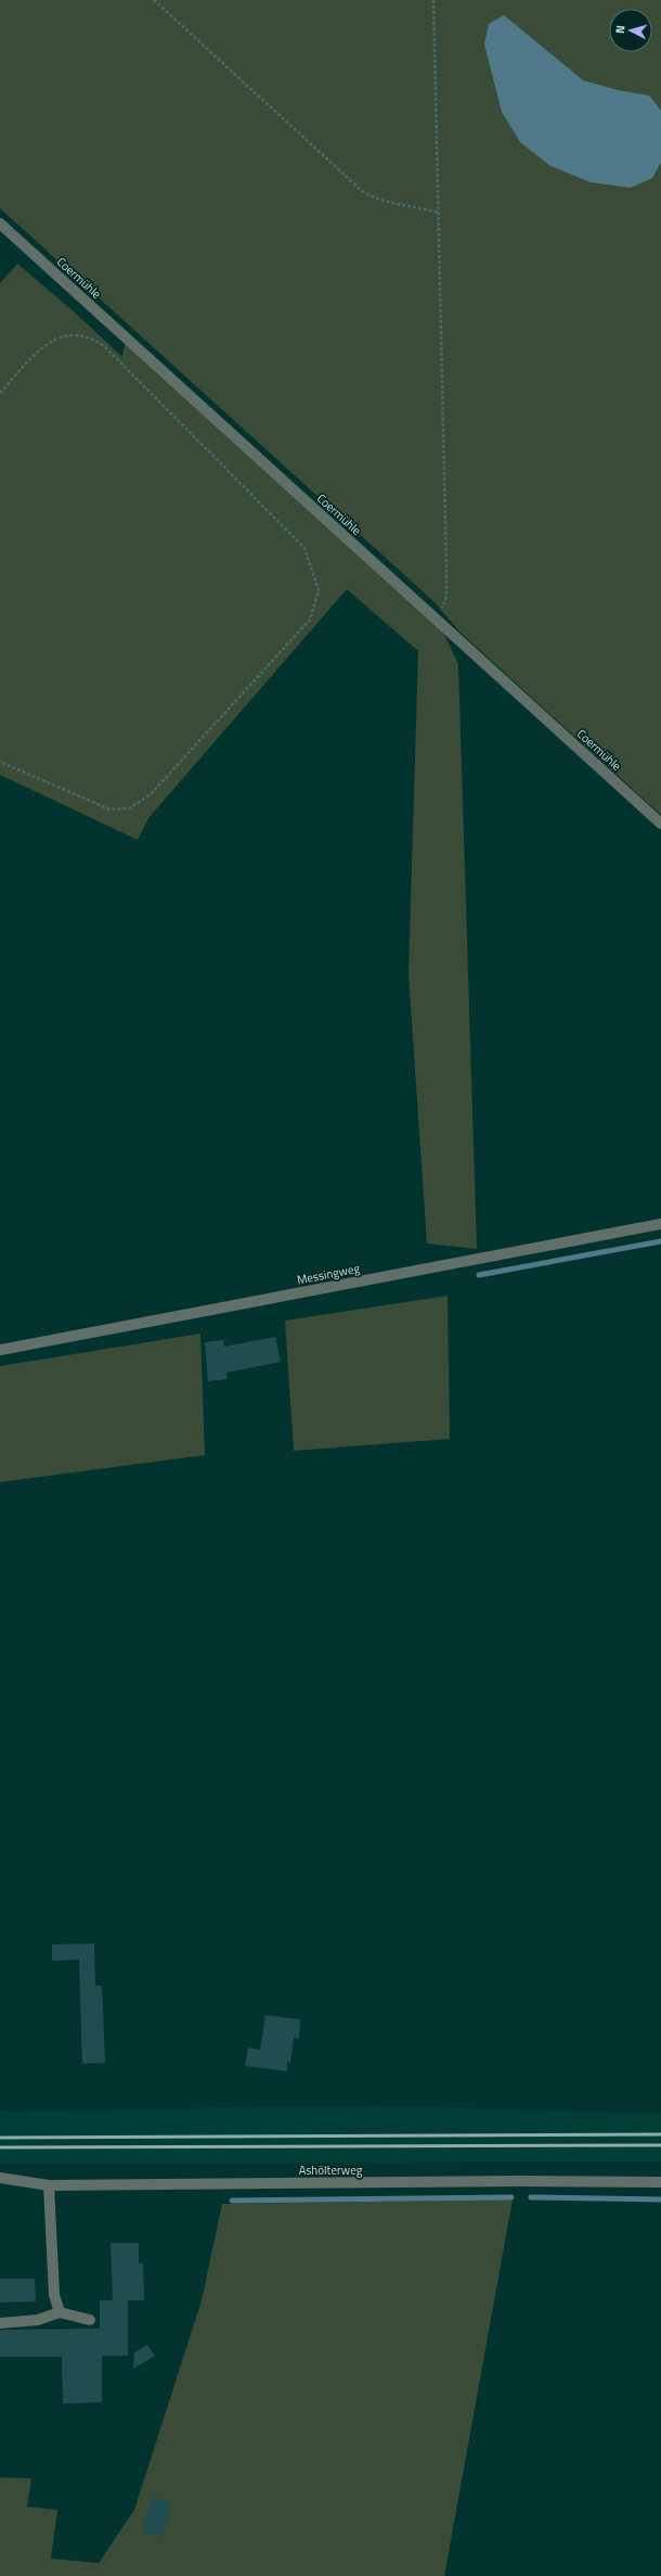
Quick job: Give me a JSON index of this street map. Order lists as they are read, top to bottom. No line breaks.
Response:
{"streets":{"street":["Coermühle","Messingweg","Ashölterweg"]},"north":"left"}
